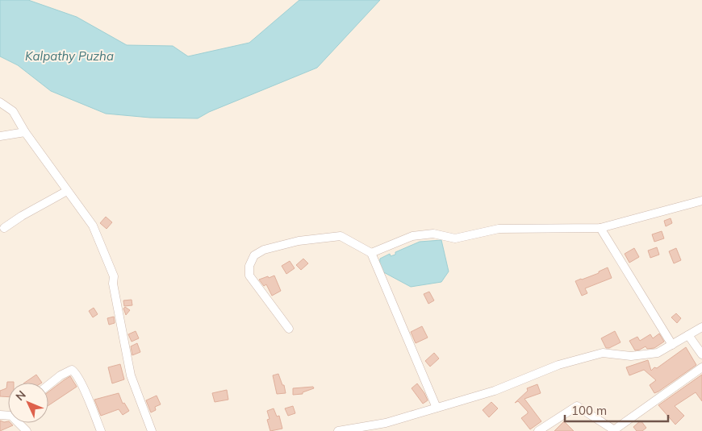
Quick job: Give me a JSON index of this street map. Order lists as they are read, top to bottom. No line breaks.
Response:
{"water":["Kalpathy Puzha"],"scale_bar":"100 m","north":"top left"}
